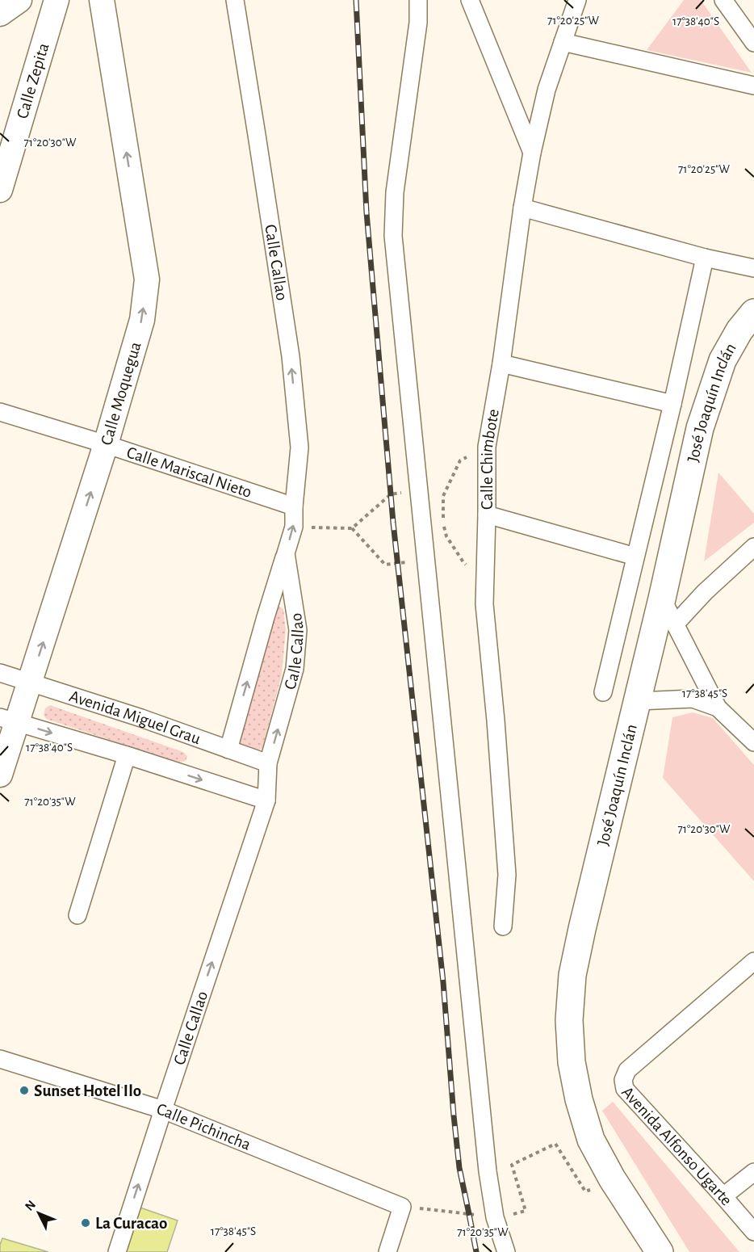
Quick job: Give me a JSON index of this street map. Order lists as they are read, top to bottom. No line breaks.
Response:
{"streets":{"main road":["José Joaquín Inclán"],"street":["Calle Zepita","Calle Callao","Calle Moquegua","Calle Chimbote","Calle Mariscal Nieto","Avenida Miguel Grau","Calle Pichincha","Avenida Alfonso Ugarte"]},"crossings":[["Calle Callao","Calle Mariscal Nieto"],["Calle Callao","Avenida Miguel Grau"],["Calle Callao","Calle Pichincha"],["Calle Moquegua","Calle Mariscal Nieto"],["Calle Moquegua","Avenida Miguel Grau"]],"one_way":["Calle Moquegua"],"places":["Sunset Hotel Ilo","La Curacao"],"north":"top left","coordinates":["71°20'25\"W","17°38'40\"S","71°20'30\"W","17°38'45\"S","71°20'35\"W"]}
